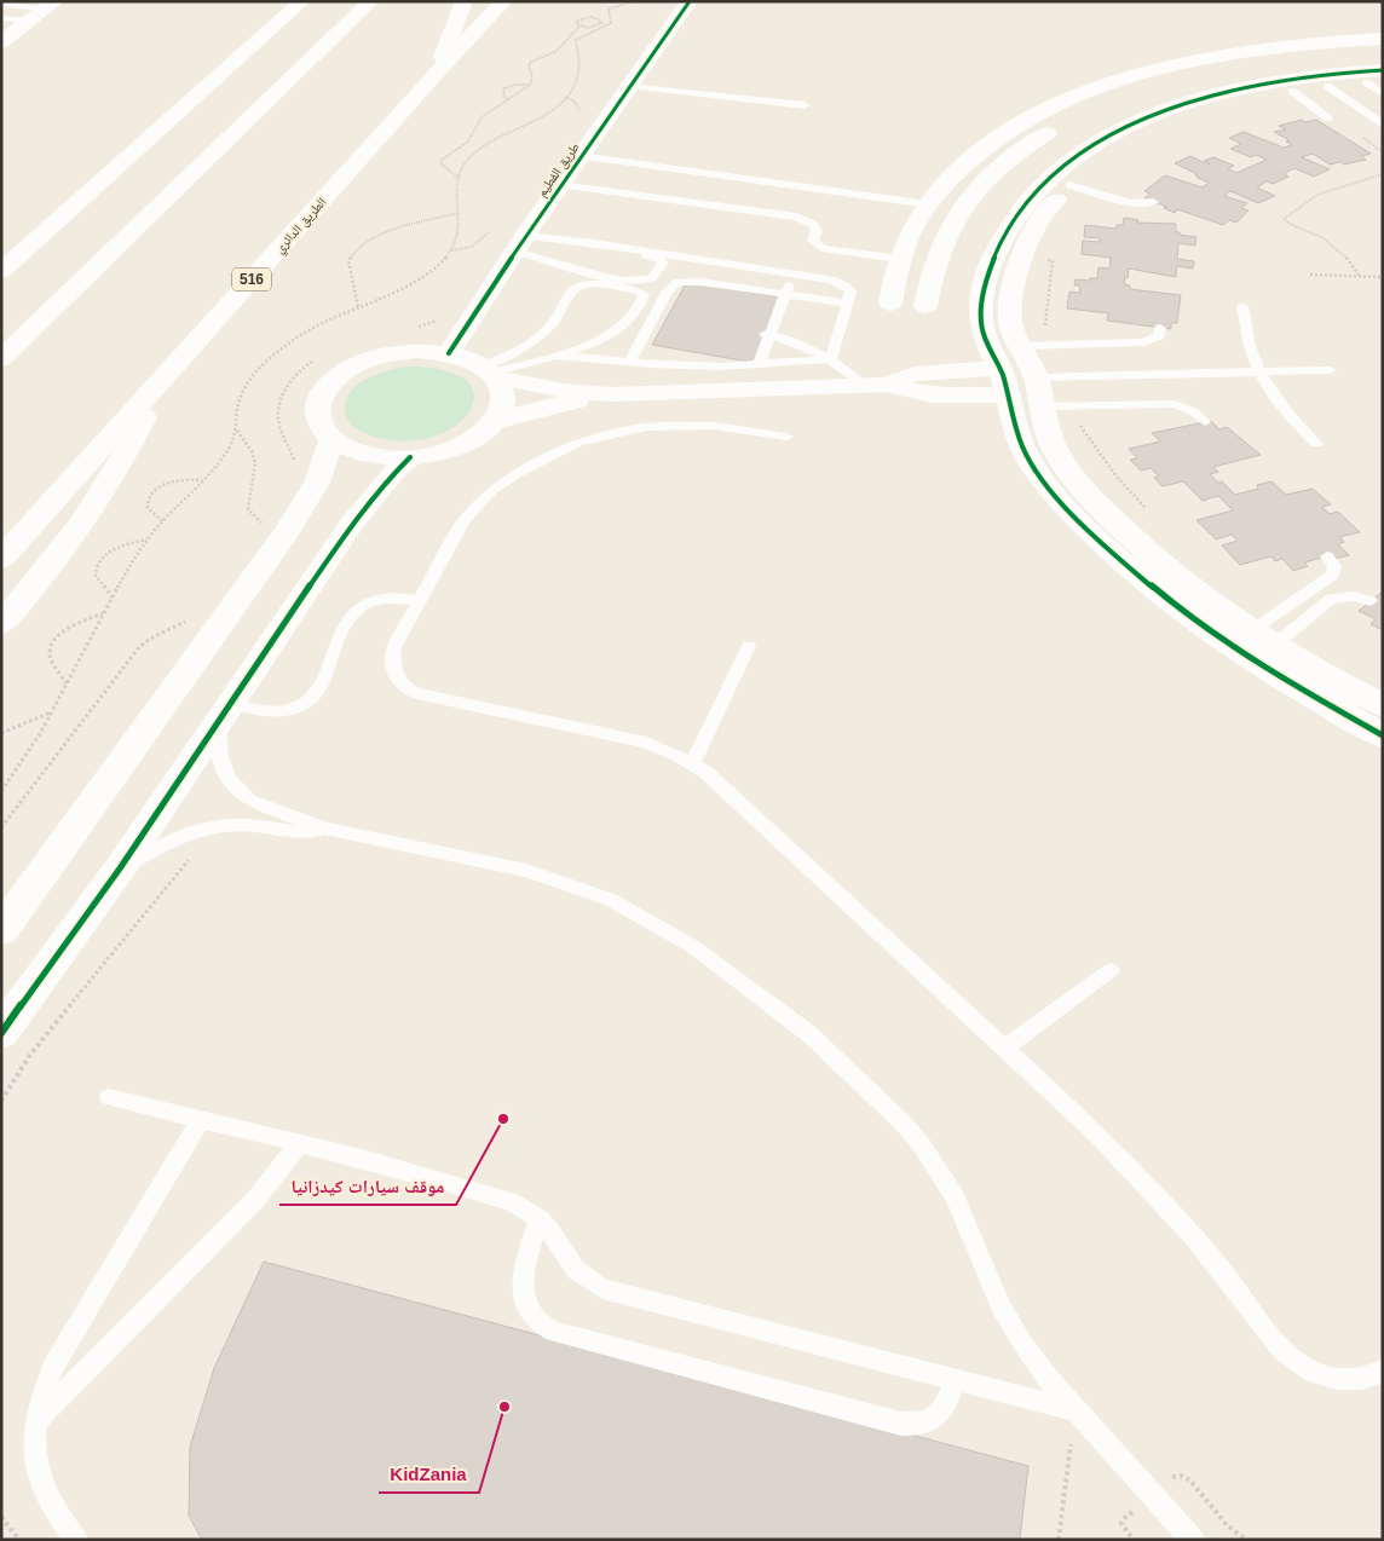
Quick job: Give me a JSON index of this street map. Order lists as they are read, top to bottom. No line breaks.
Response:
{"streets":{"main road":["طريق الفطيم","الطريق الدائري","516"]},"crossings":[["الطريق الدائري","516"]],"places":["موقف سيارات كيدزانيا","KidZania"]}
